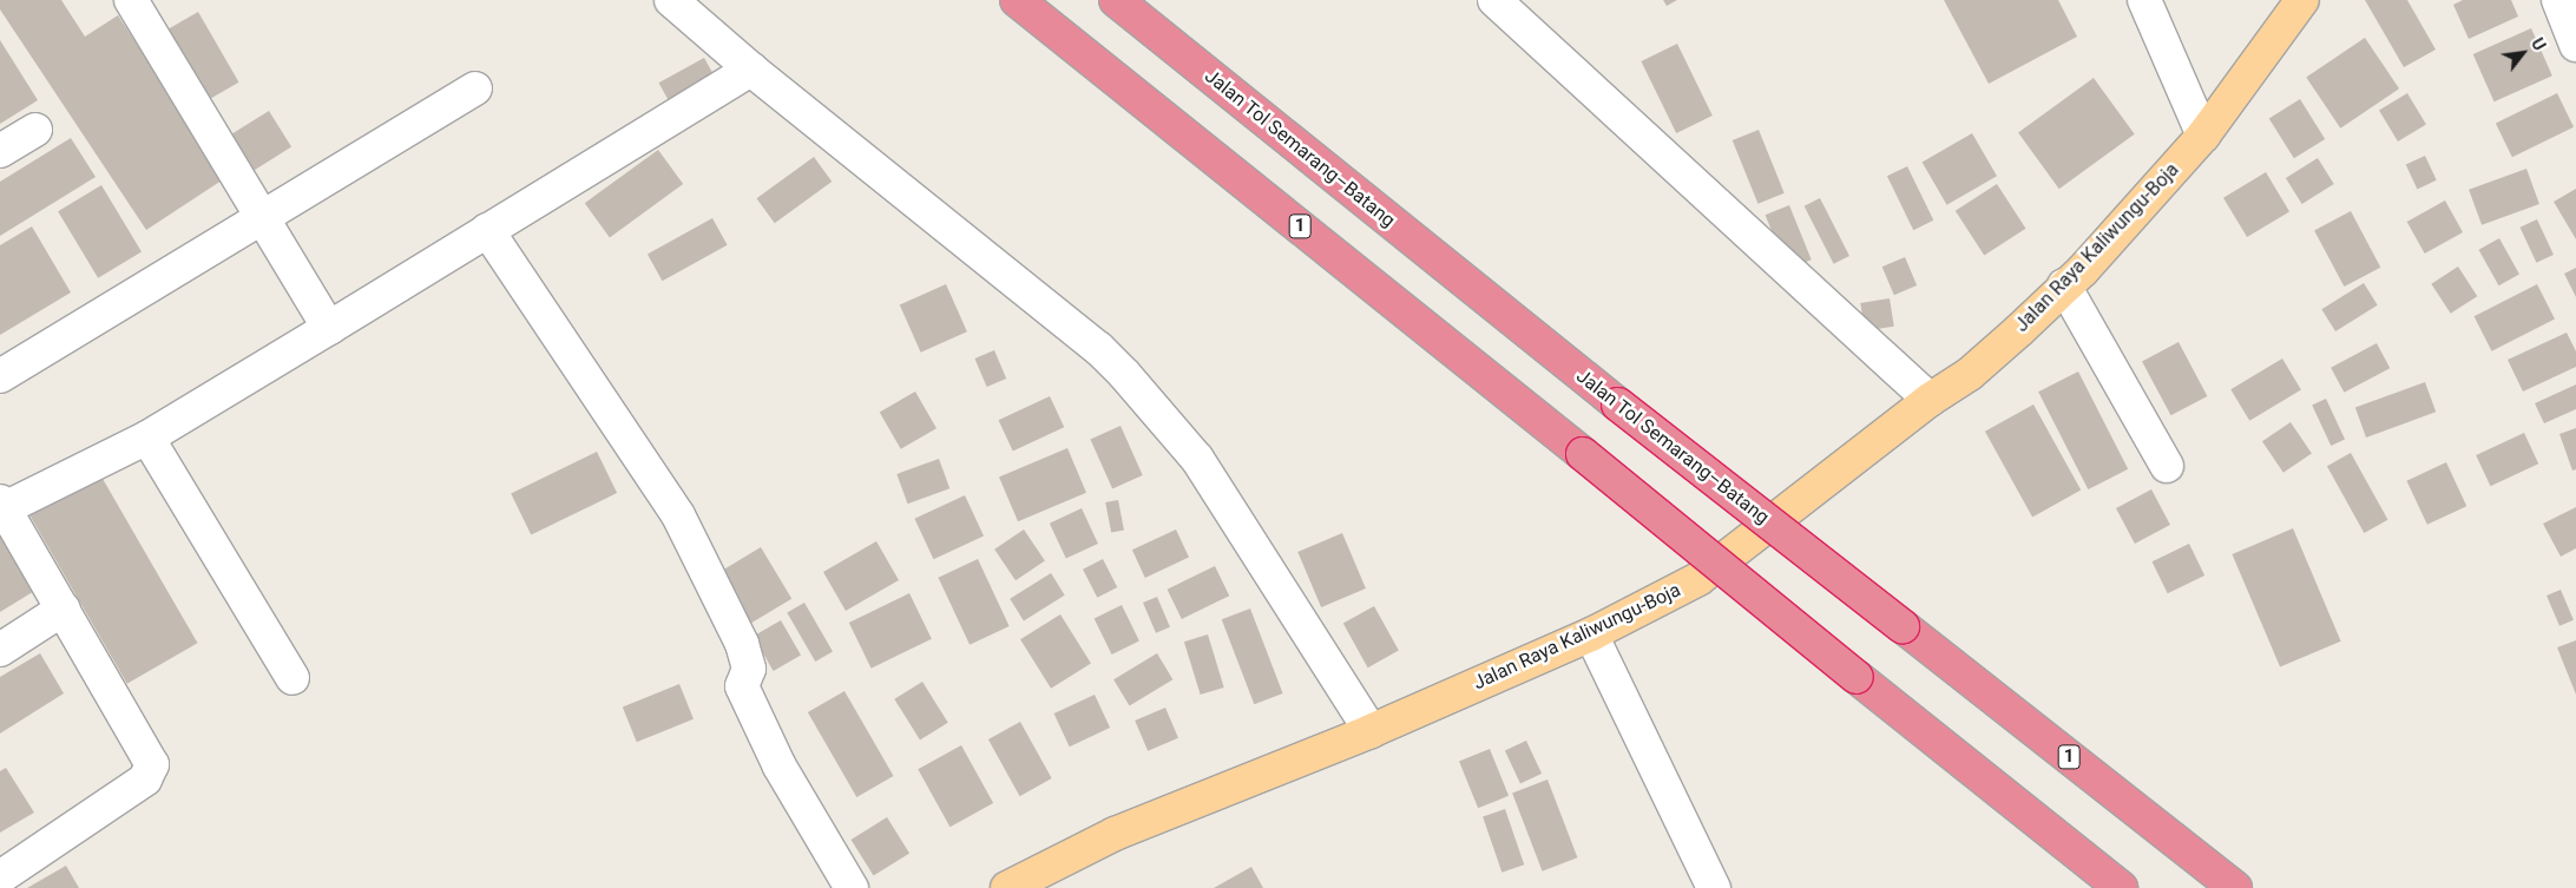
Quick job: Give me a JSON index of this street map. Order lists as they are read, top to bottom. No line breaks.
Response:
{"streets":{"highway":["Jalan Tol Semarang–Batang","1"],"main road":["Jalan Raya Kaliwungu-Boja"]},"north":"top right"}
